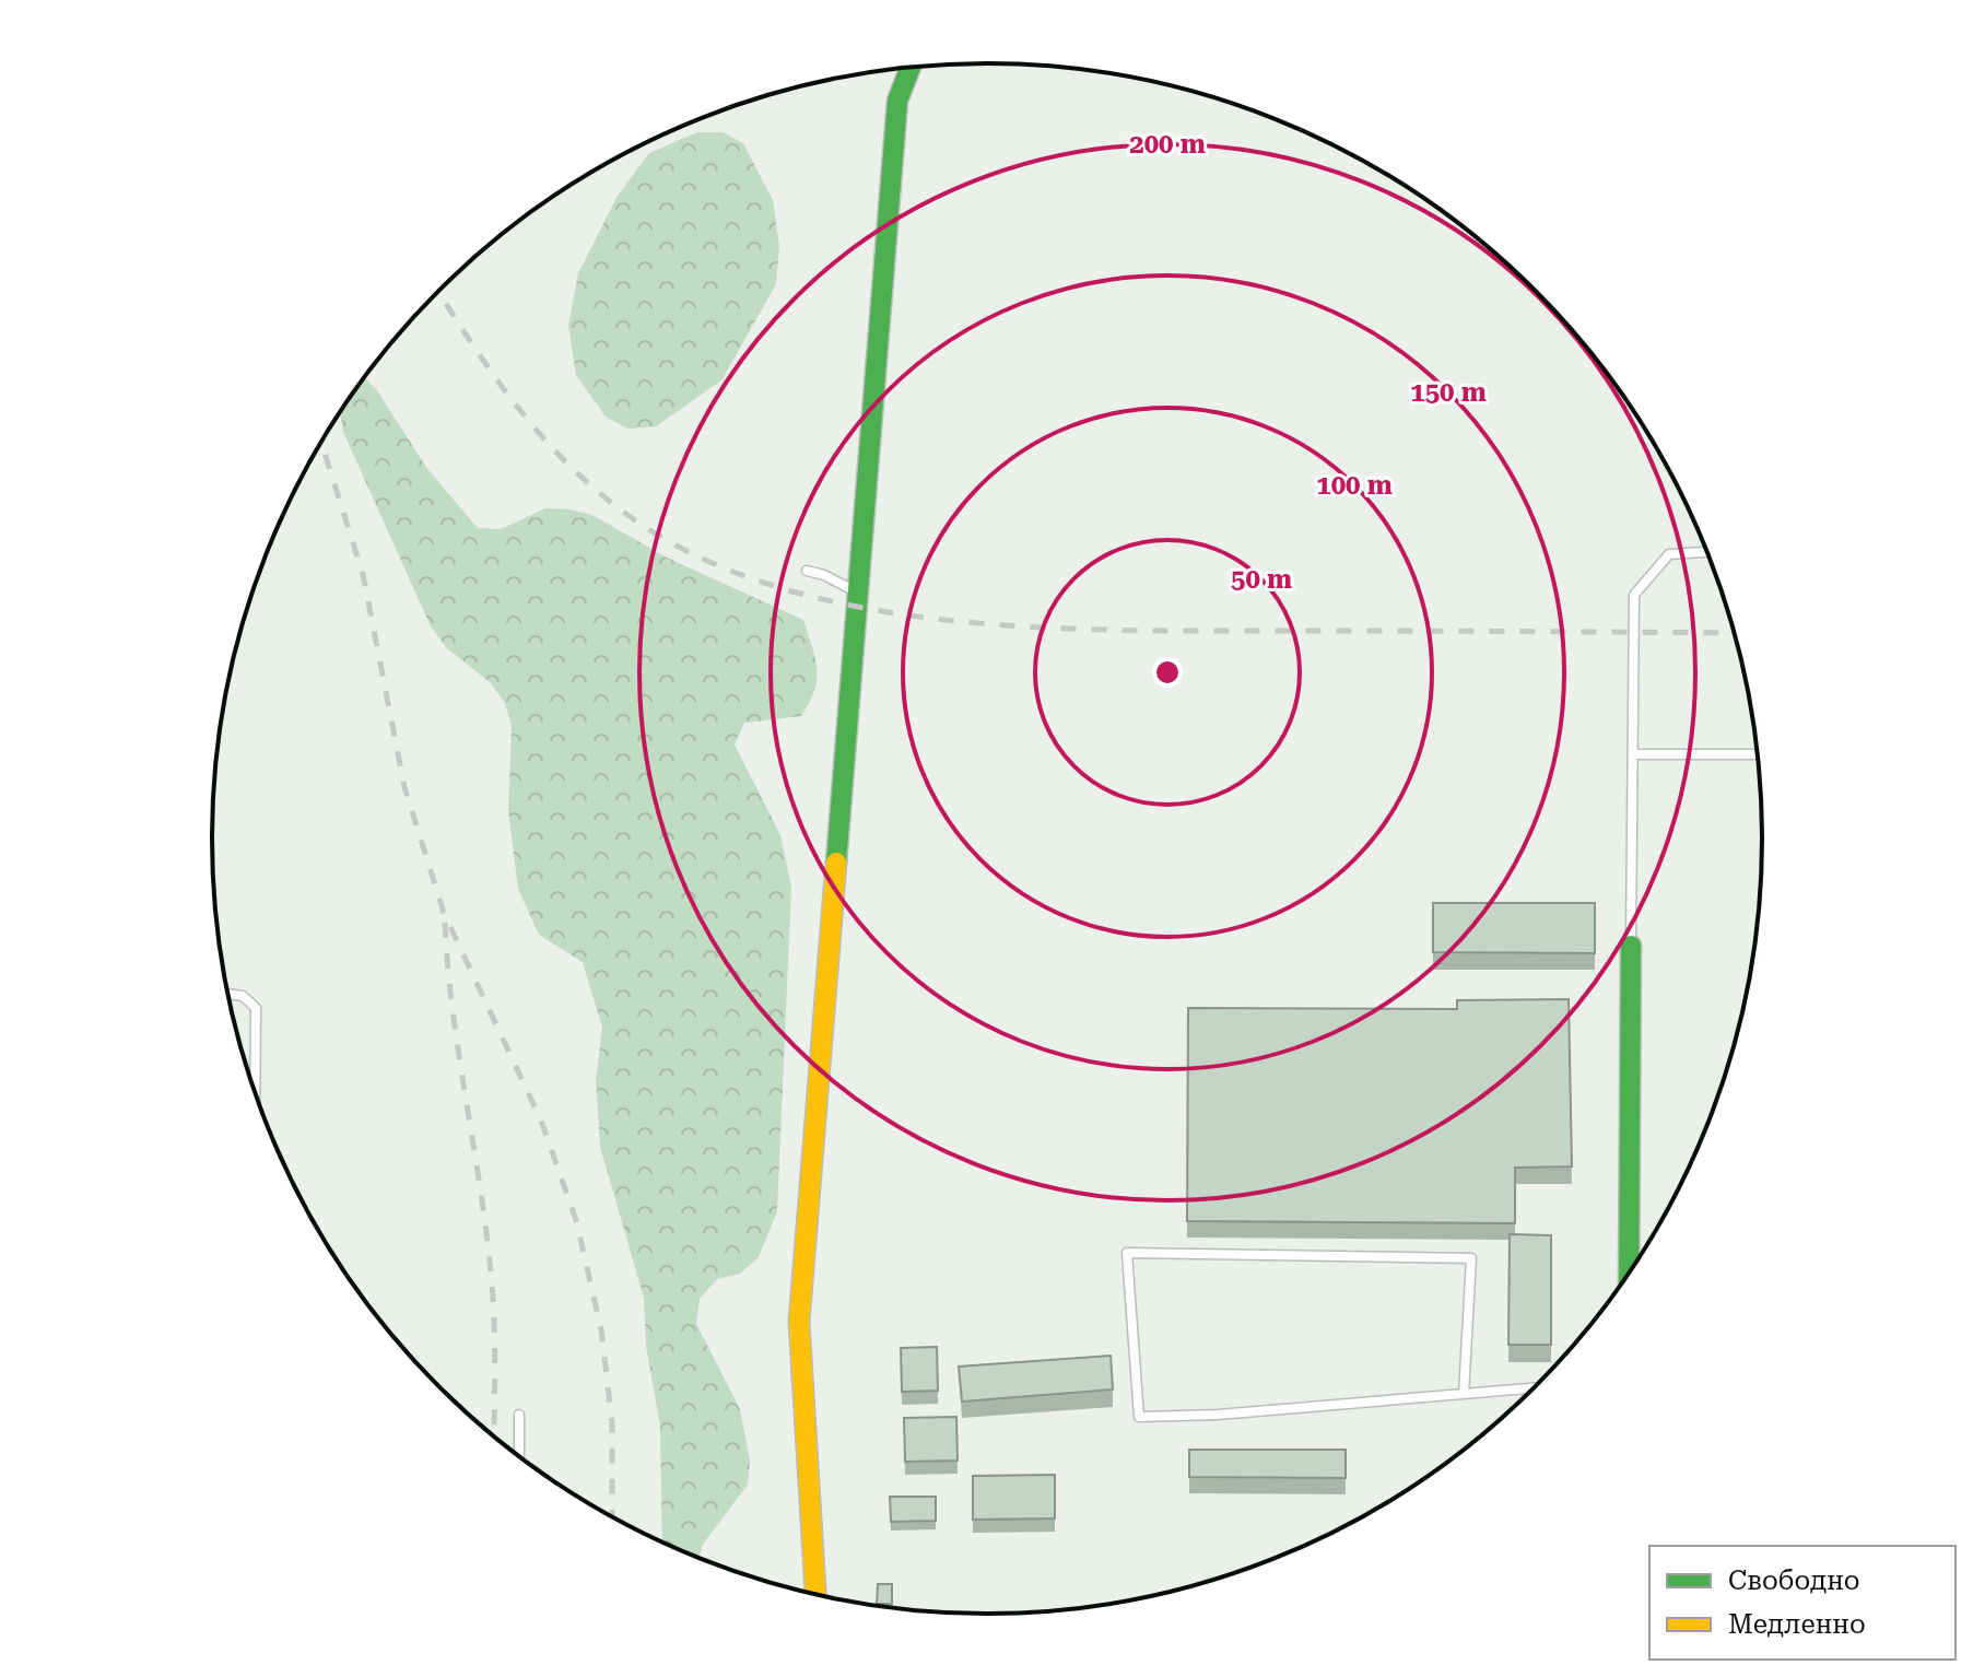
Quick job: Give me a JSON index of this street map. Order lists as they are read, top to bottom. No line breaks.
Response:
{"legend":["Свободно","Медленно"],"rings":["200 m","150 m","100 m","50 m"]}
